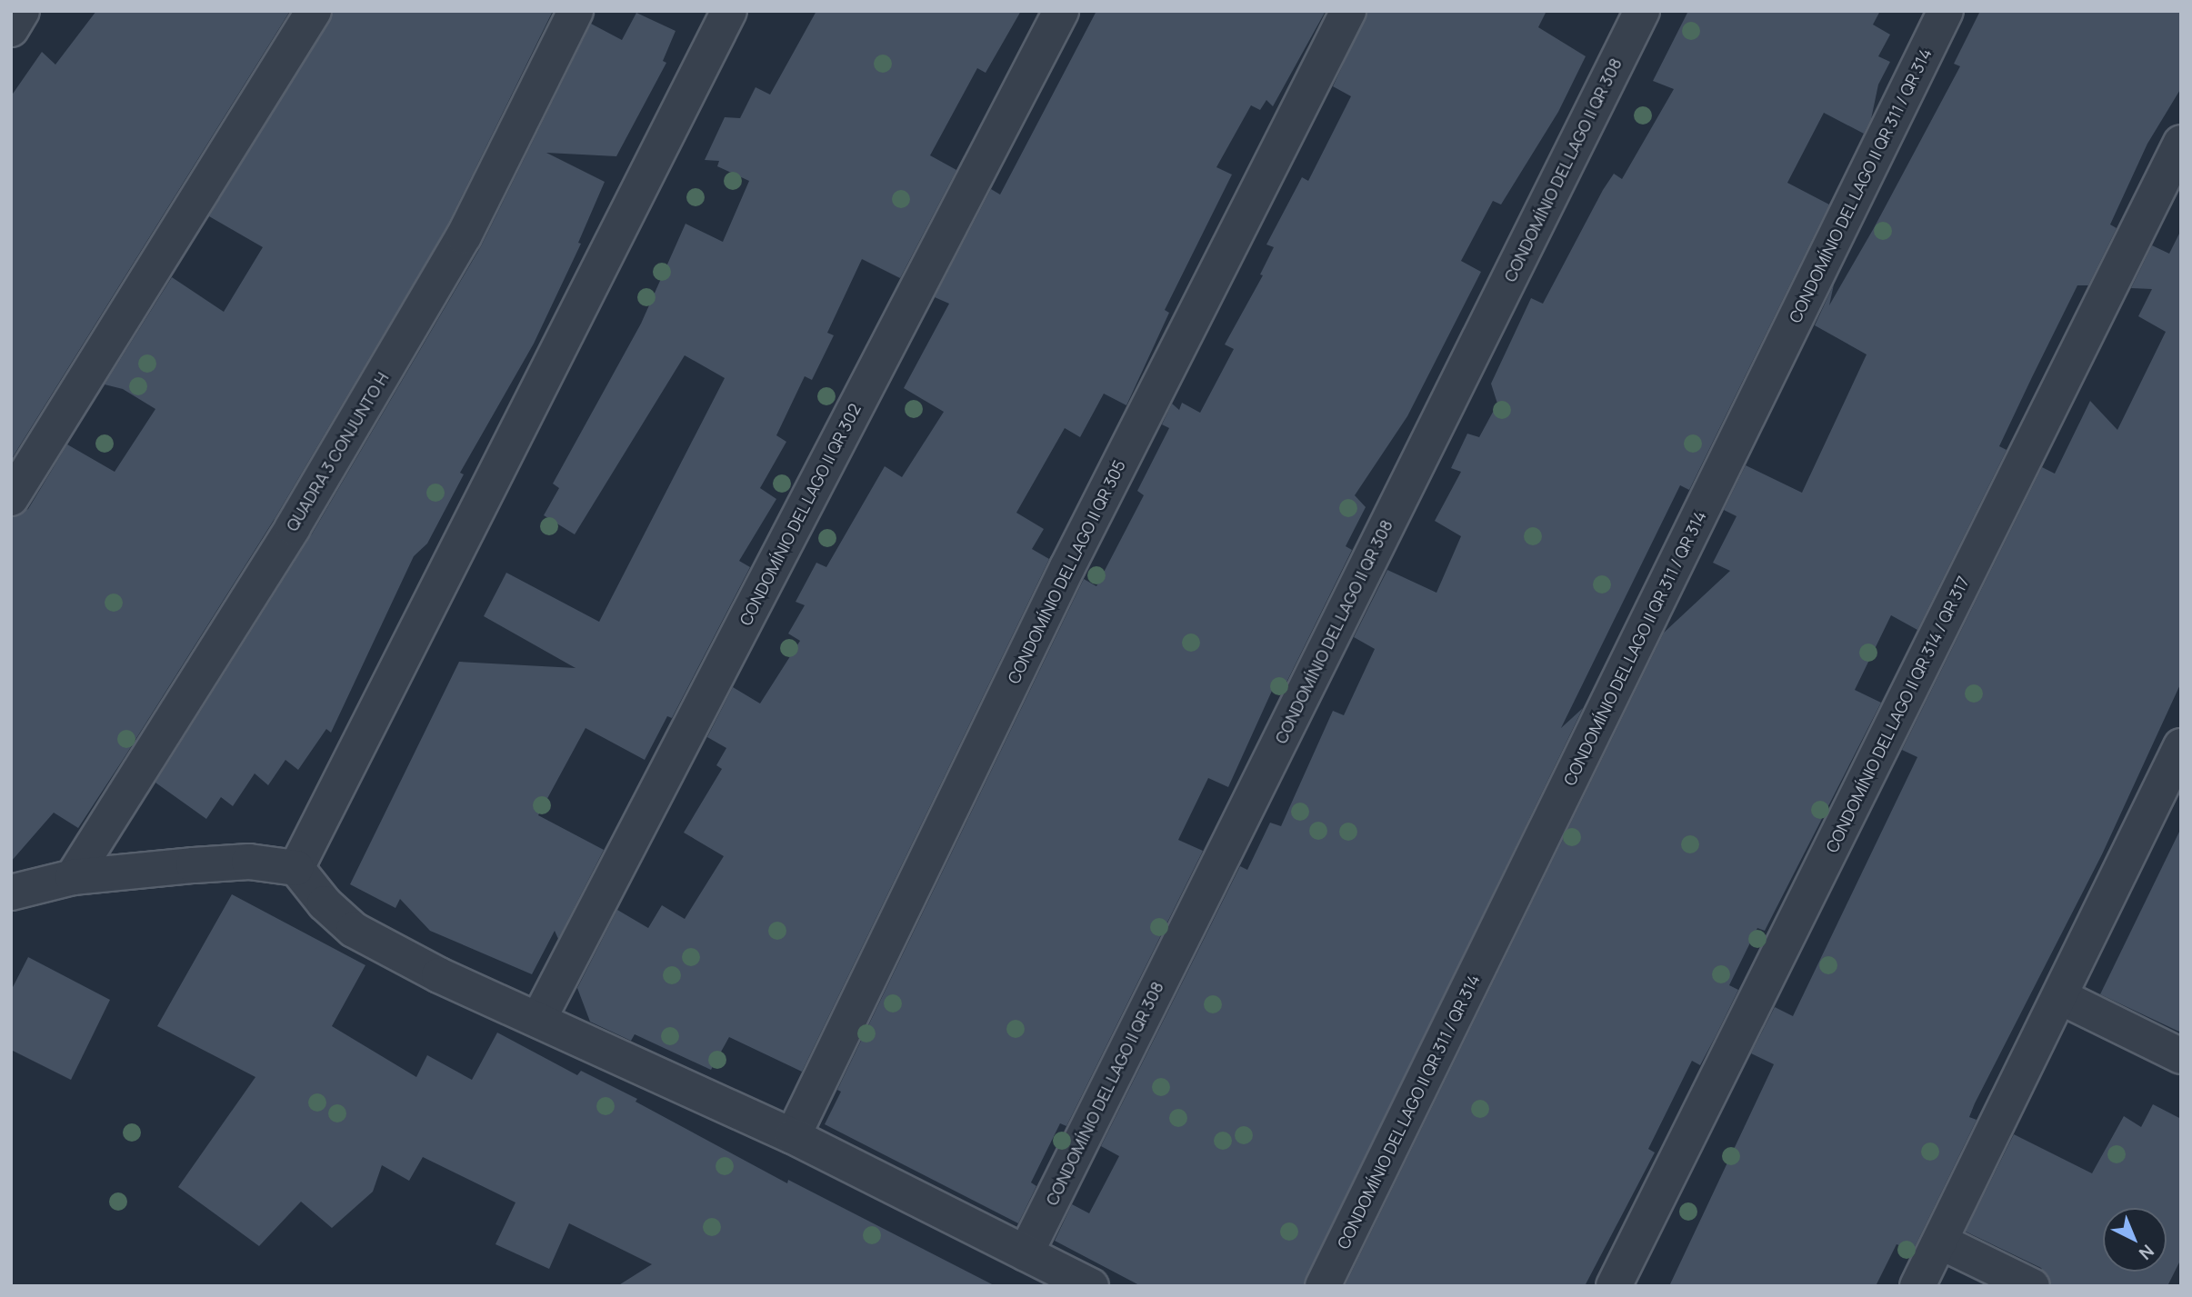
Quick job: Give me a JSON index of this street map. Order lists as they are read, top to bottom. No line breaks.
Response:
{"streets":{"street":["CONDOMÍNIO DEL LAGO II QR 308","CONDOMÍNIO DEL LAGO II QR 311 / QR 314","QUADRA 3 CONJUNTO H","CONDOMÍNIO DEL LAGO II QR 302","CONDOMÍNIO DEL LAGO II QR 305","CONDOMÍNIO DEL LAGO II QR 314 / QR 317"]},"north":"bottom right"}
